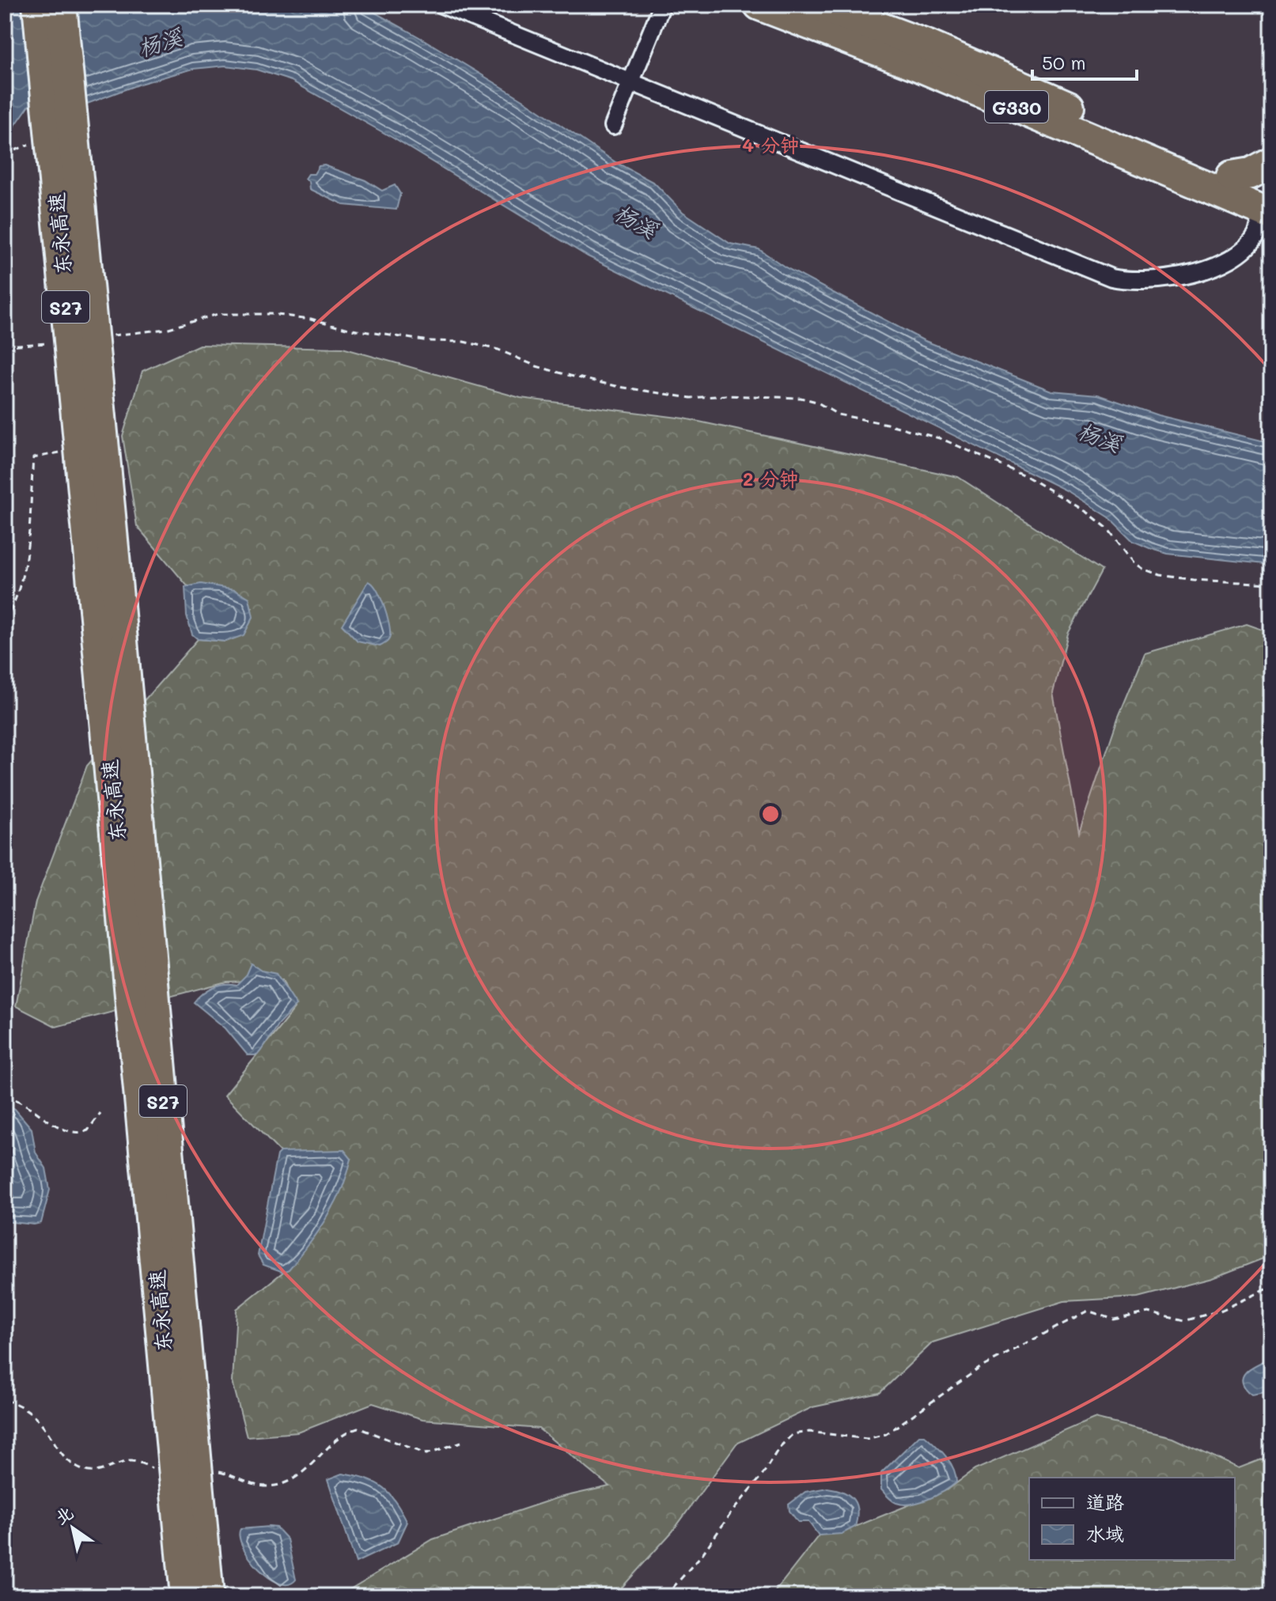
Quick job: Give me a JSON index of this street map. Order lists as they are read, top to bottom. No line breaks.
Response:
{"streets":{"highway":["G330","东永高速","S27"]},"water":["杨溪"],"legend":["道路","水域"],"scale_bar":"50 m","north":"top left","rings":["4 分钟","2 分钟"]}
